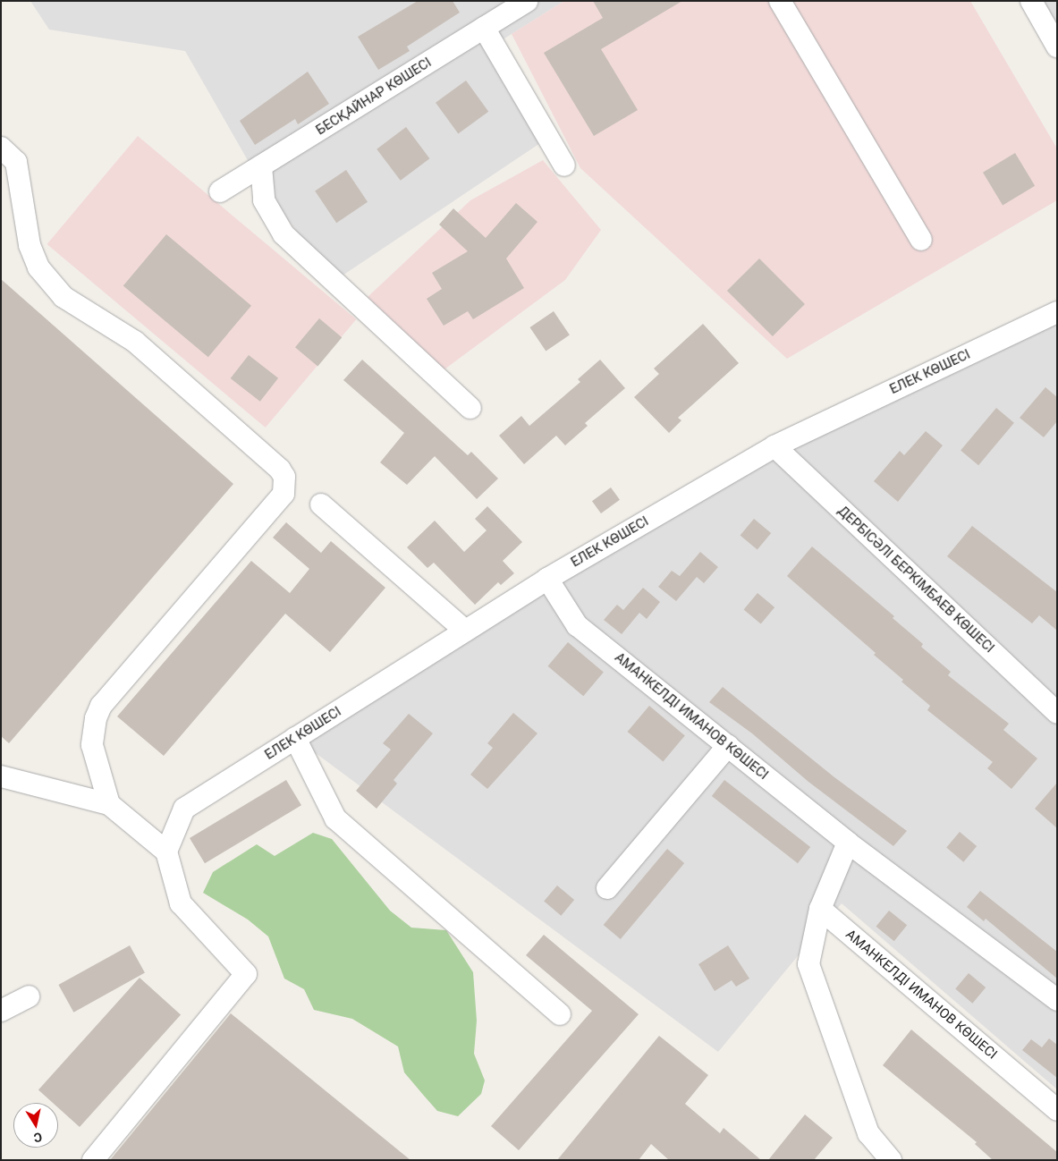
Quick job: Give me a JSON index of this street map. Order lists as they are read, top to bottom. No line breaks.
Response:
{"streets":{"street":["БЕСҚАЙНАР КӨШЕСІ","ЕЛЕК КӨШЕСІ","ДЕРБІСӘЛІ БЕРКІМБАЕВ КӨШЕСІ","АМАНКЕЛДІ ИМАНОВ КӨШЕСІ"]},"crossings":[["ЕЛЕК КӨШЕСІ","ДЕРБІСӘЛІ БЕРКІМБАЕВ КӨШЕСІ"],["ЕЛЕК КӨШЕСІ","АМАНКЕЛДІ ИМАНОВ КӨШЕСІ"]],"north":"bottom"}
